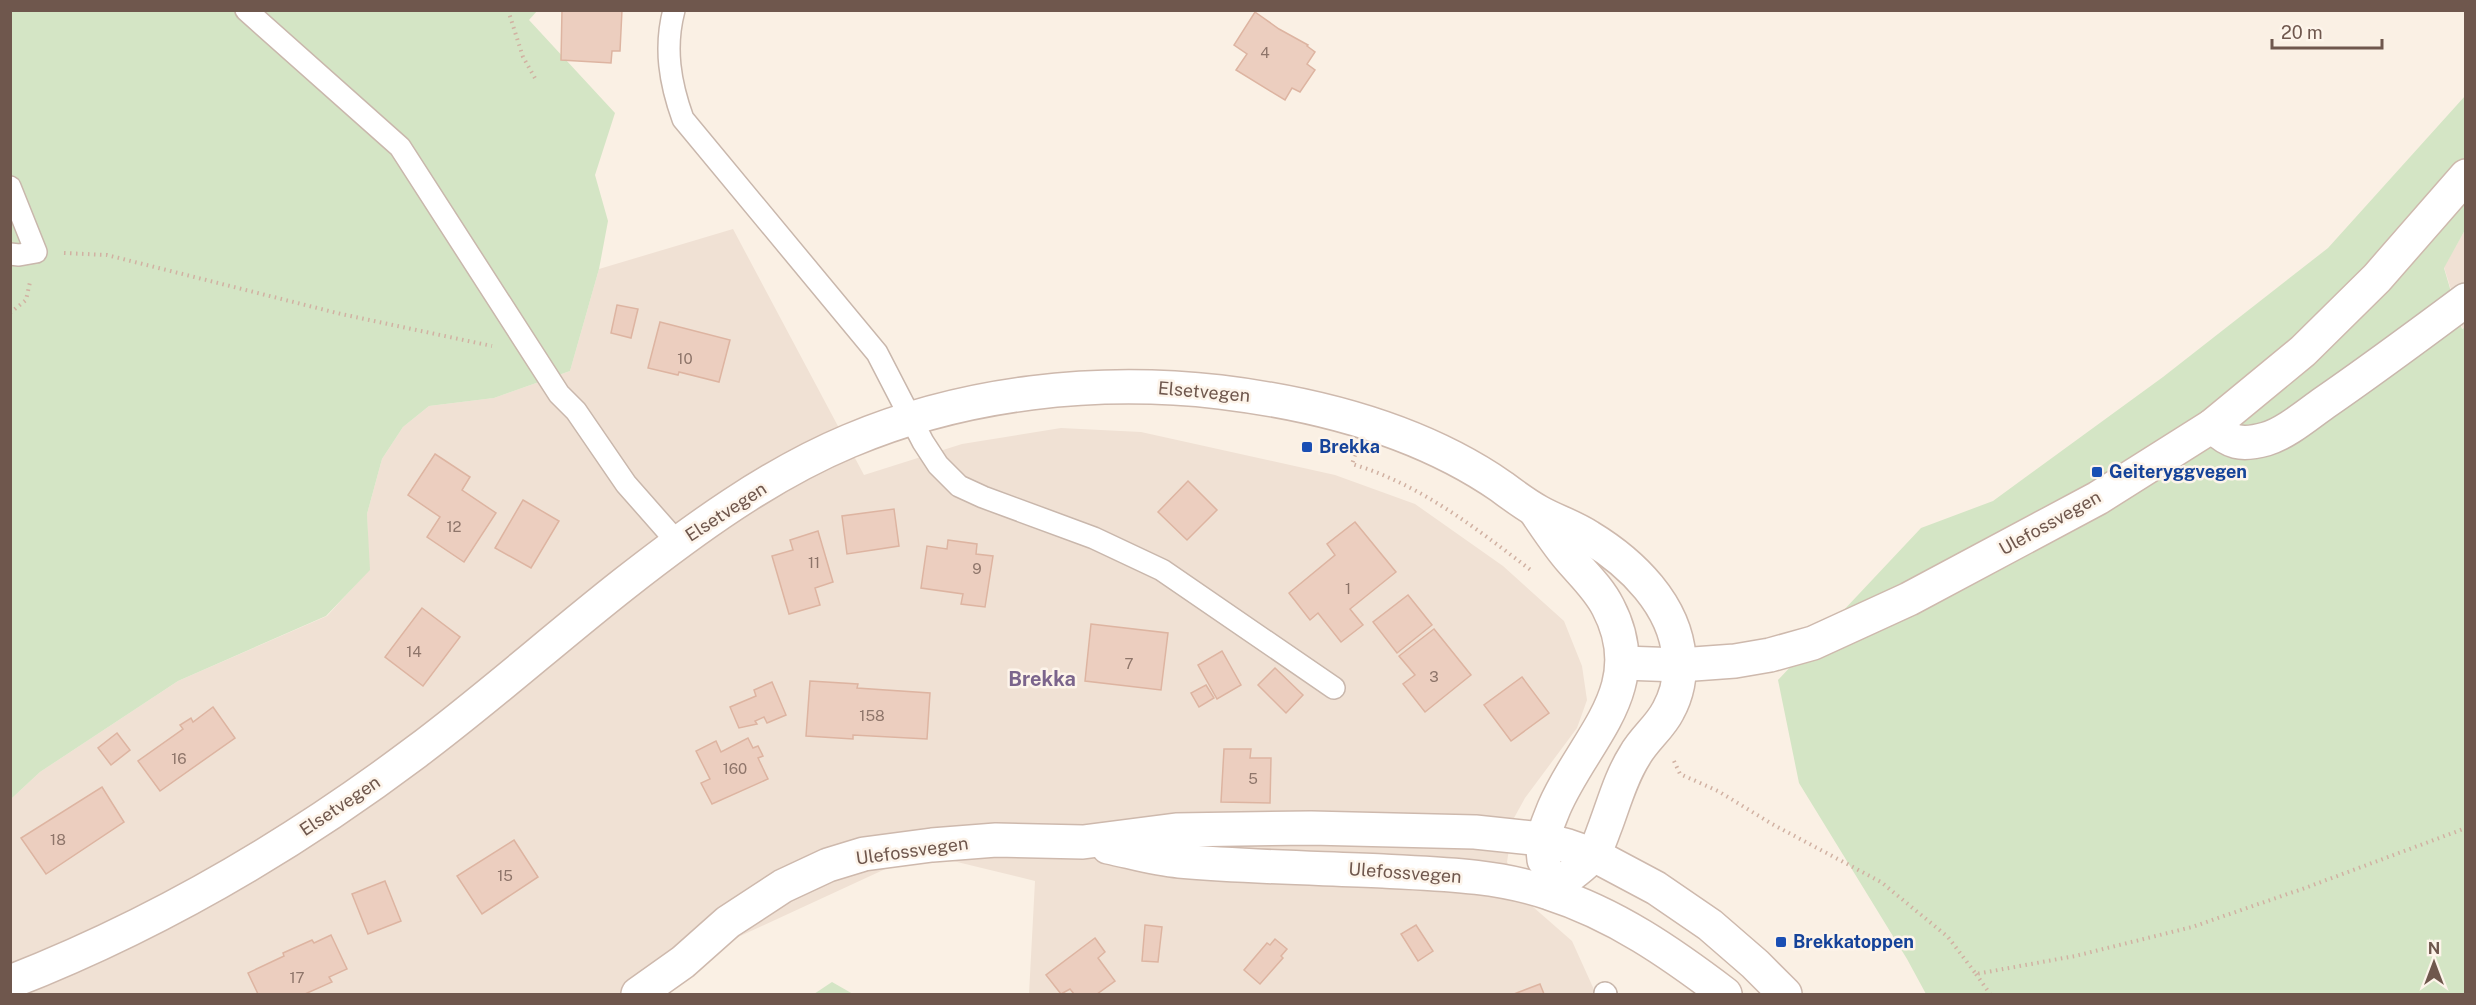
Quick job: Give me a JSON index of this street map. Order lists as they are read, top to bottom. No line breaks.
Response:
{"streets":{"main road":["Elsetvegen","Ulefossvegen"]},"crossings":[["Elsetvegen","Ulefossvegen"]],"districts":["Brekka"],"places":{"transit":["Brekka","Geiteryggvegen","Brekkatoppen"]},"house_numbers":["4","10","12","11","9","1","14","7","3","158","16","160","5","18","15","17"],"scale_bar":"20 m","north":"top"}
